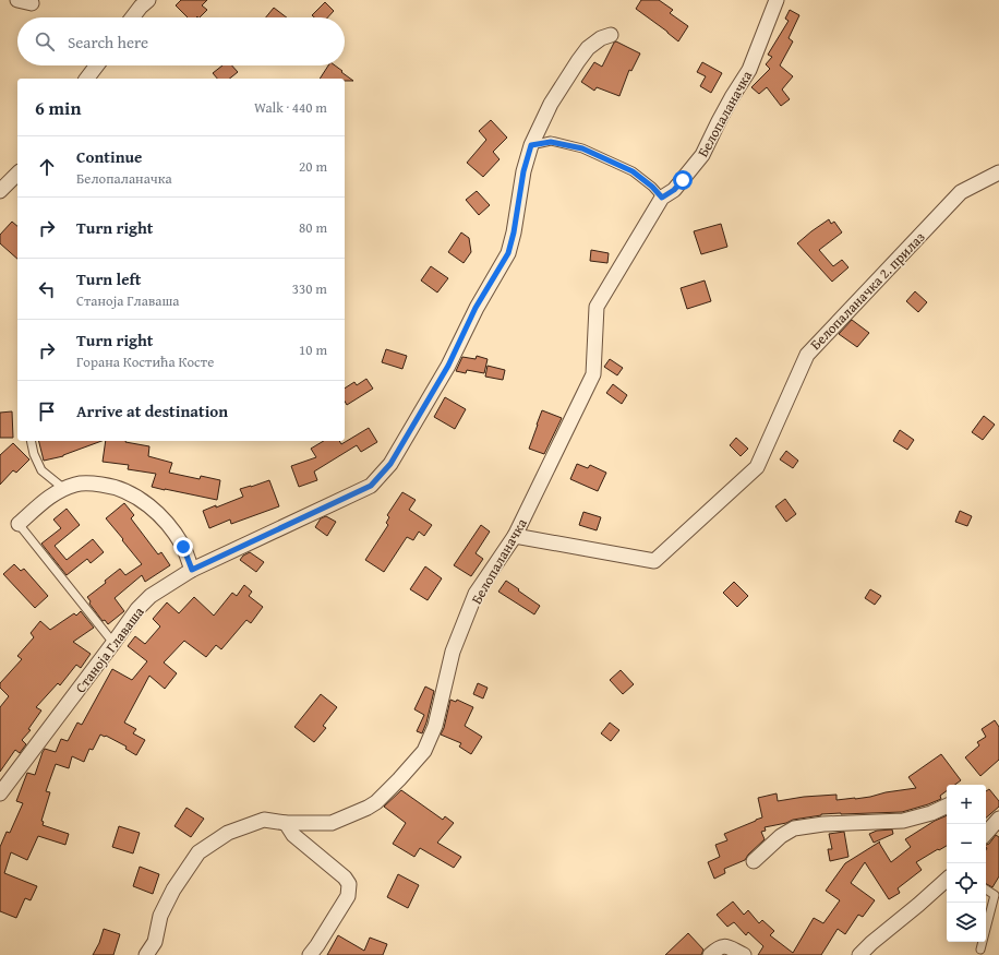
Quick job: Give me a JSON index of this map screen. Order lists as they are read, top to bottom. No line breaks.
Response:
{"streets":{"street":["Белопаланачка","Белопаланачка 2. прилаз","Станоја Главаша"]},"crossings":[["Белопаланачка","Белопаланачка 2. прилаз"]],"page":{"search":"Search here","heading":["6 min","Walk · 440 m"],"list":[["Continue","Белопаланачка","20 m"],["Turn right","80 m"],["Turn left","Станоја Главаша","330 m"],["Turn right","Горана Костића Косте","10 m"],"Arrive at destination"],"map_buttons":["+","−"]}}
